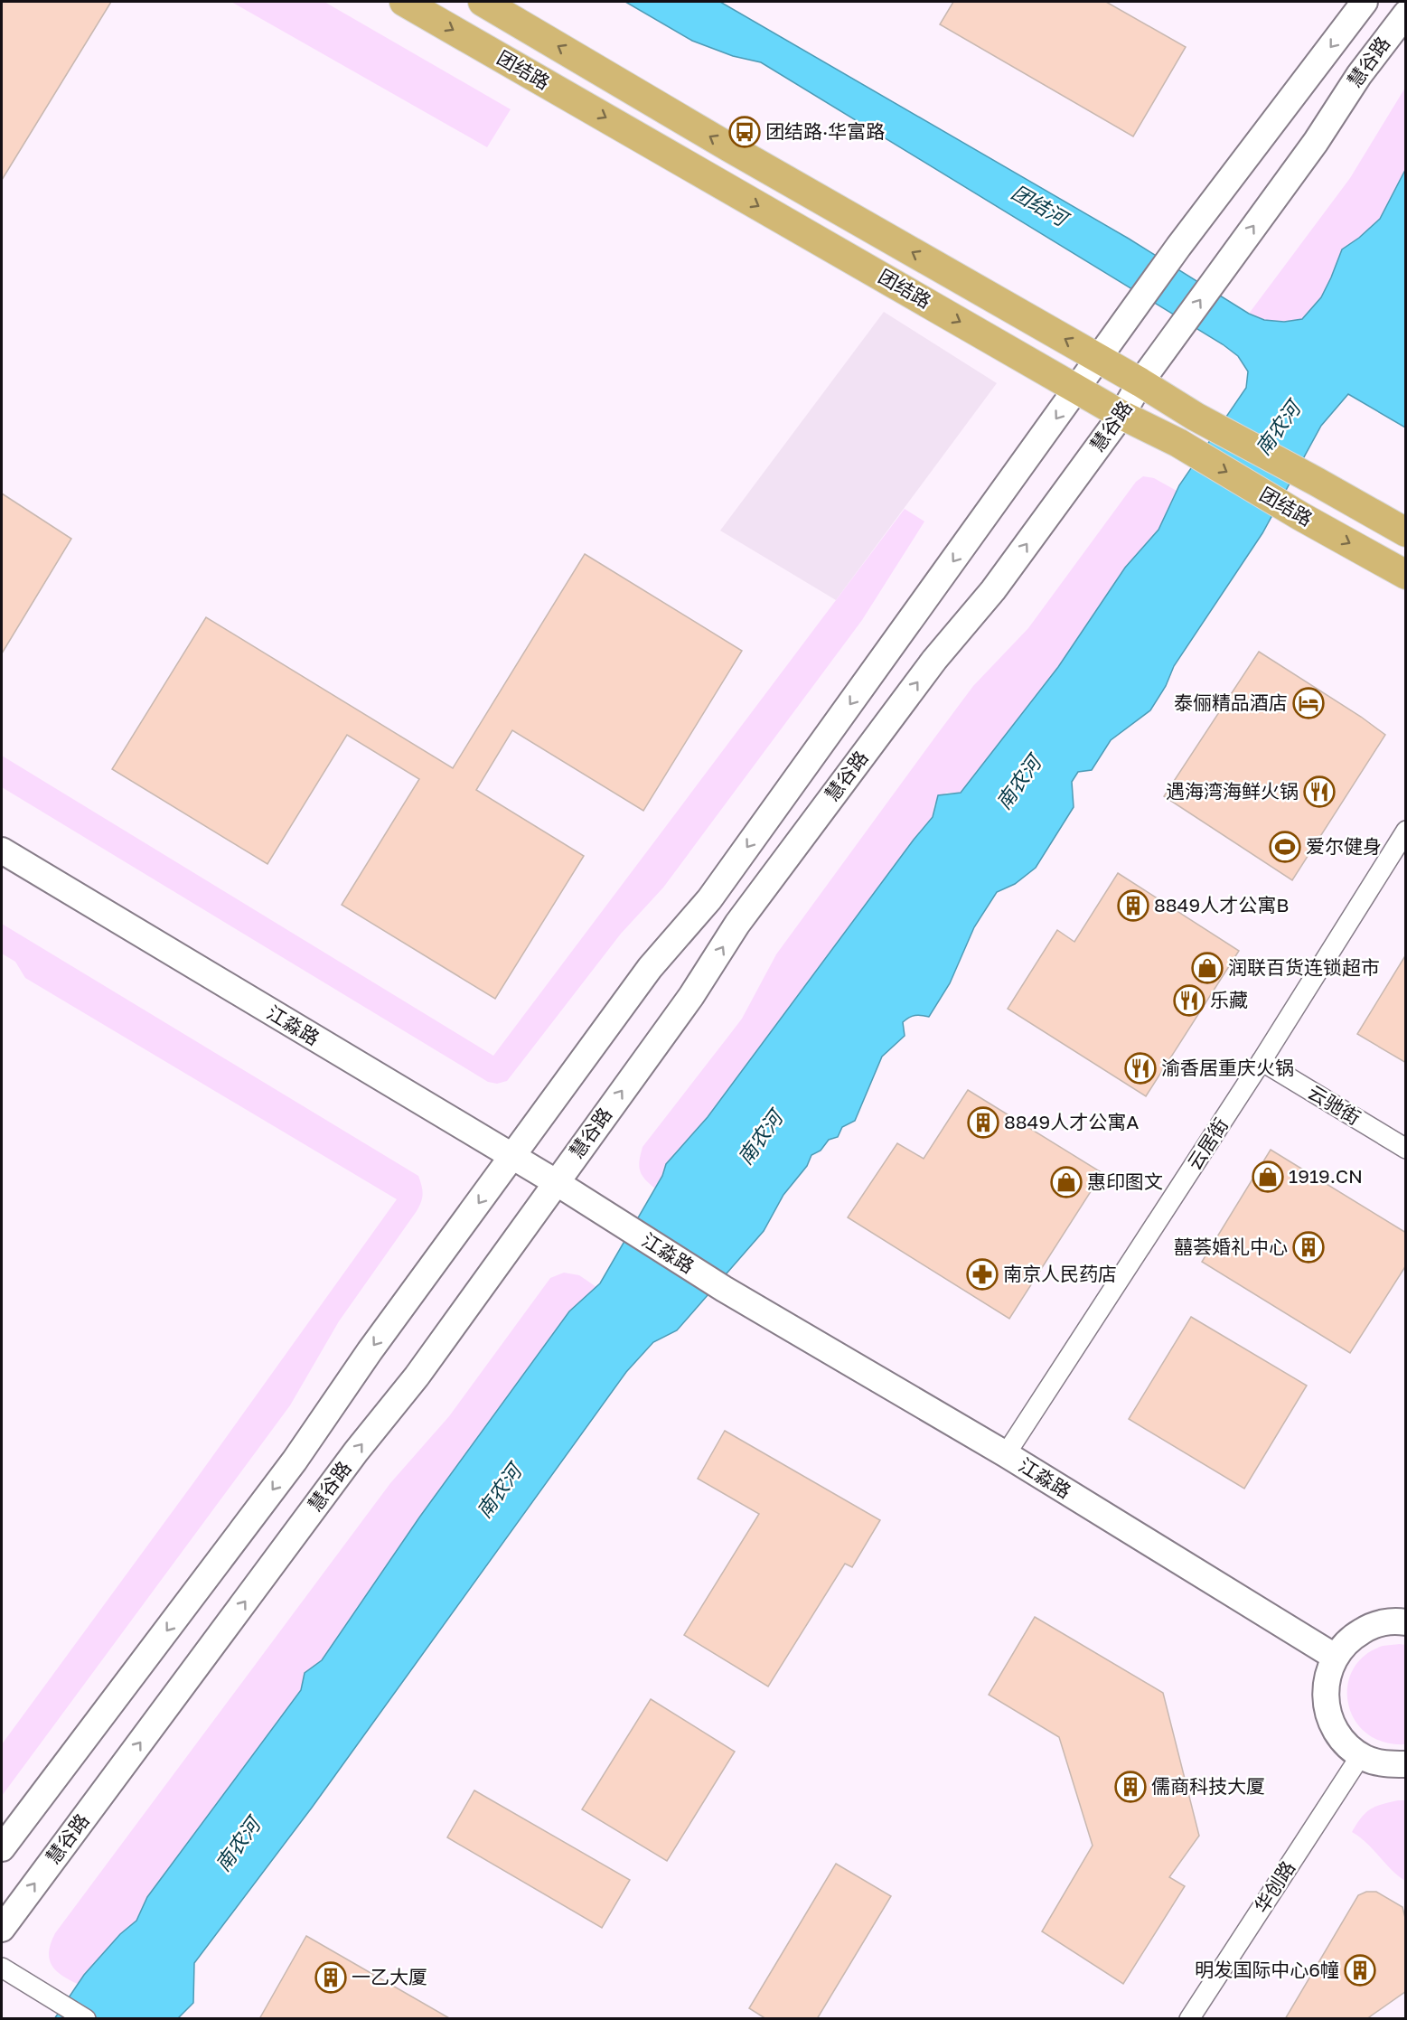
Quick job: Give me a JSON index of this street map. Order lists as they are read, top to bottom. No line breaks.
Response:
{"streets":{"main road":["慧谷路","团结路","江淼路"],"street":["云驰街","云居街","华创路"]},"crossings":[["慧谷路","团结路"],["慧谷路","江淼路"],["江淼路","云居街"],["云驰街","云居街"]],"water":["团结河","南农河"],"places":{"bus stop":["团结路·华富路"],"hotel":["泰俪精品酒店"],"restaurant":["遇海湾海鲜火锅","乐藏","渝香居重庆火锅"],"sports":["爱尔健身"],"building":["8849人才公寓B","8849人才公寓A","囍荟婚礼中心","儒商科技大厦","明发国际中心6幢","一乙大厦"],"shop":["润联百货连锁超市","1919.CN","惠印图文"],"pharmacy":["南京人民药店"]}}
